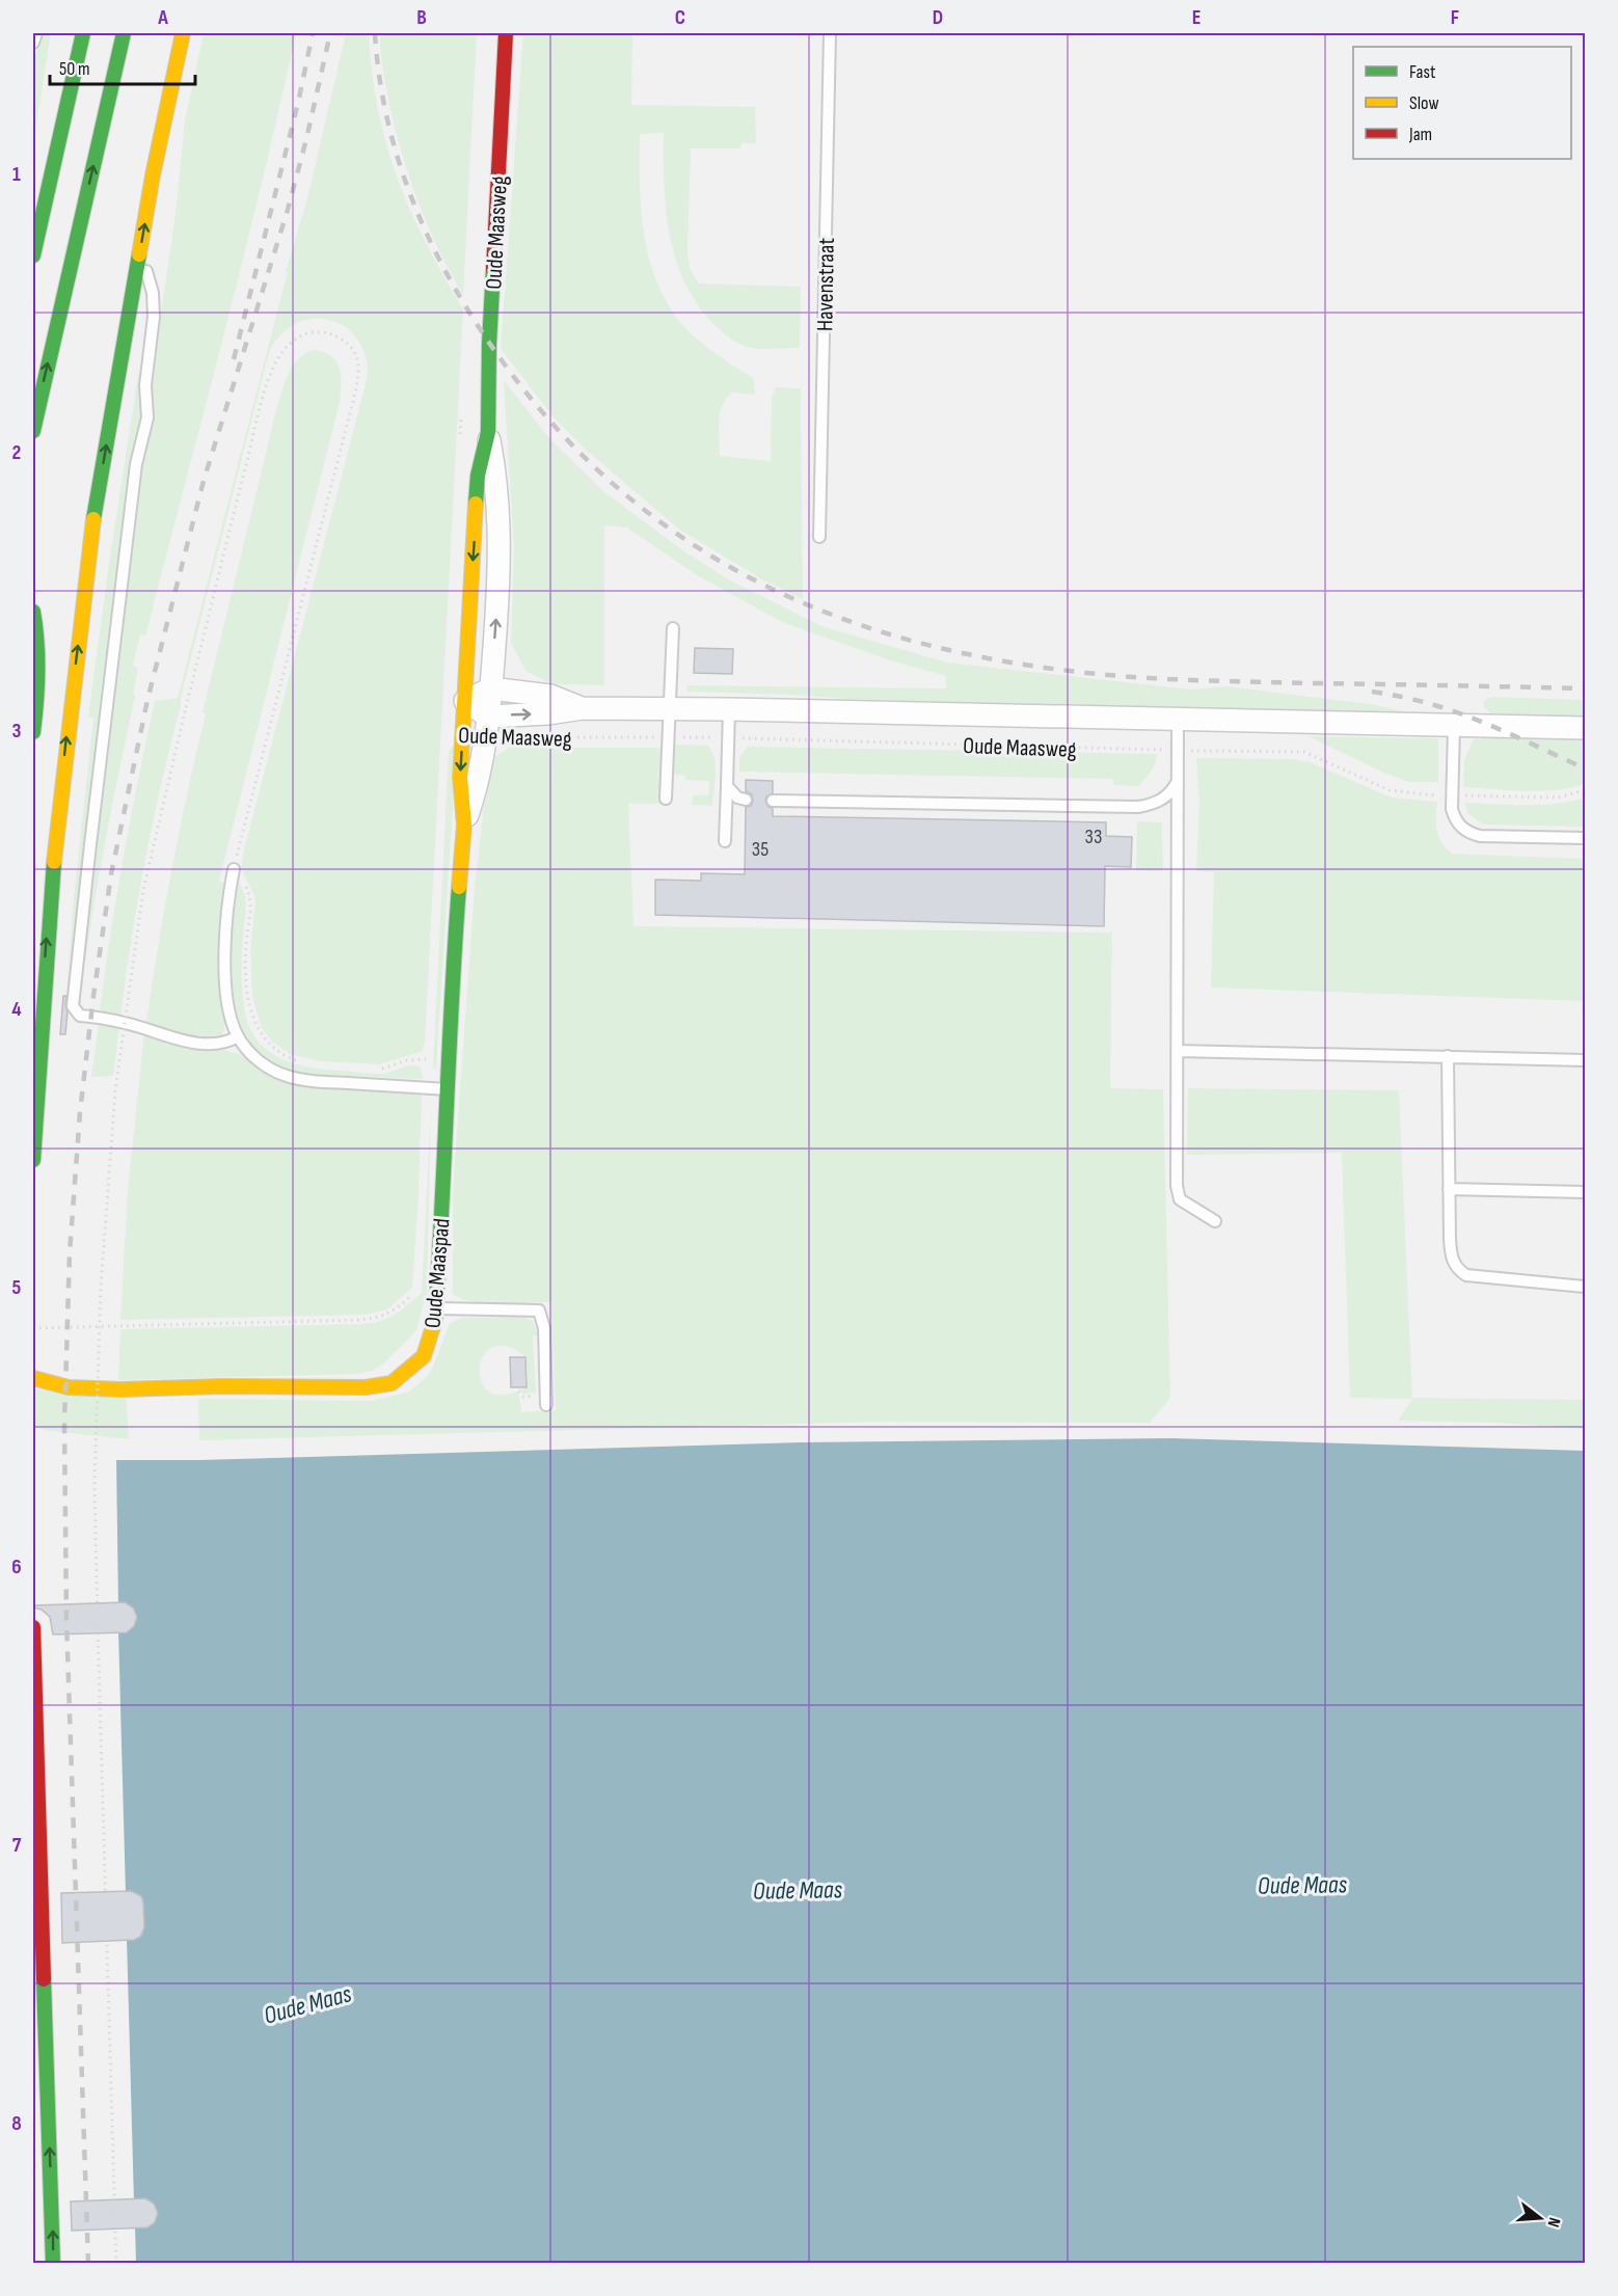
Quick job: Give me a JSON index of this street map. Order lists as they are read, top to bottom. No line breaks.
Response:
{"streets":{"main road":["Oude Maasweg","Oude Maaspad"],"lane":["Havenstraat"]},"crossings":[["Oude Maasweg","Oude Maaspad"]],"water":["Oude Maas"],"house_numbers":["33","35"],"legend":["Fast","Slow","Jam"],"scale_bar":"50 m","north":"right","grid":{"columns":["A","B","C","D","E","F"],"rows":["1","2","3","4","5","6","7","8"]}}
